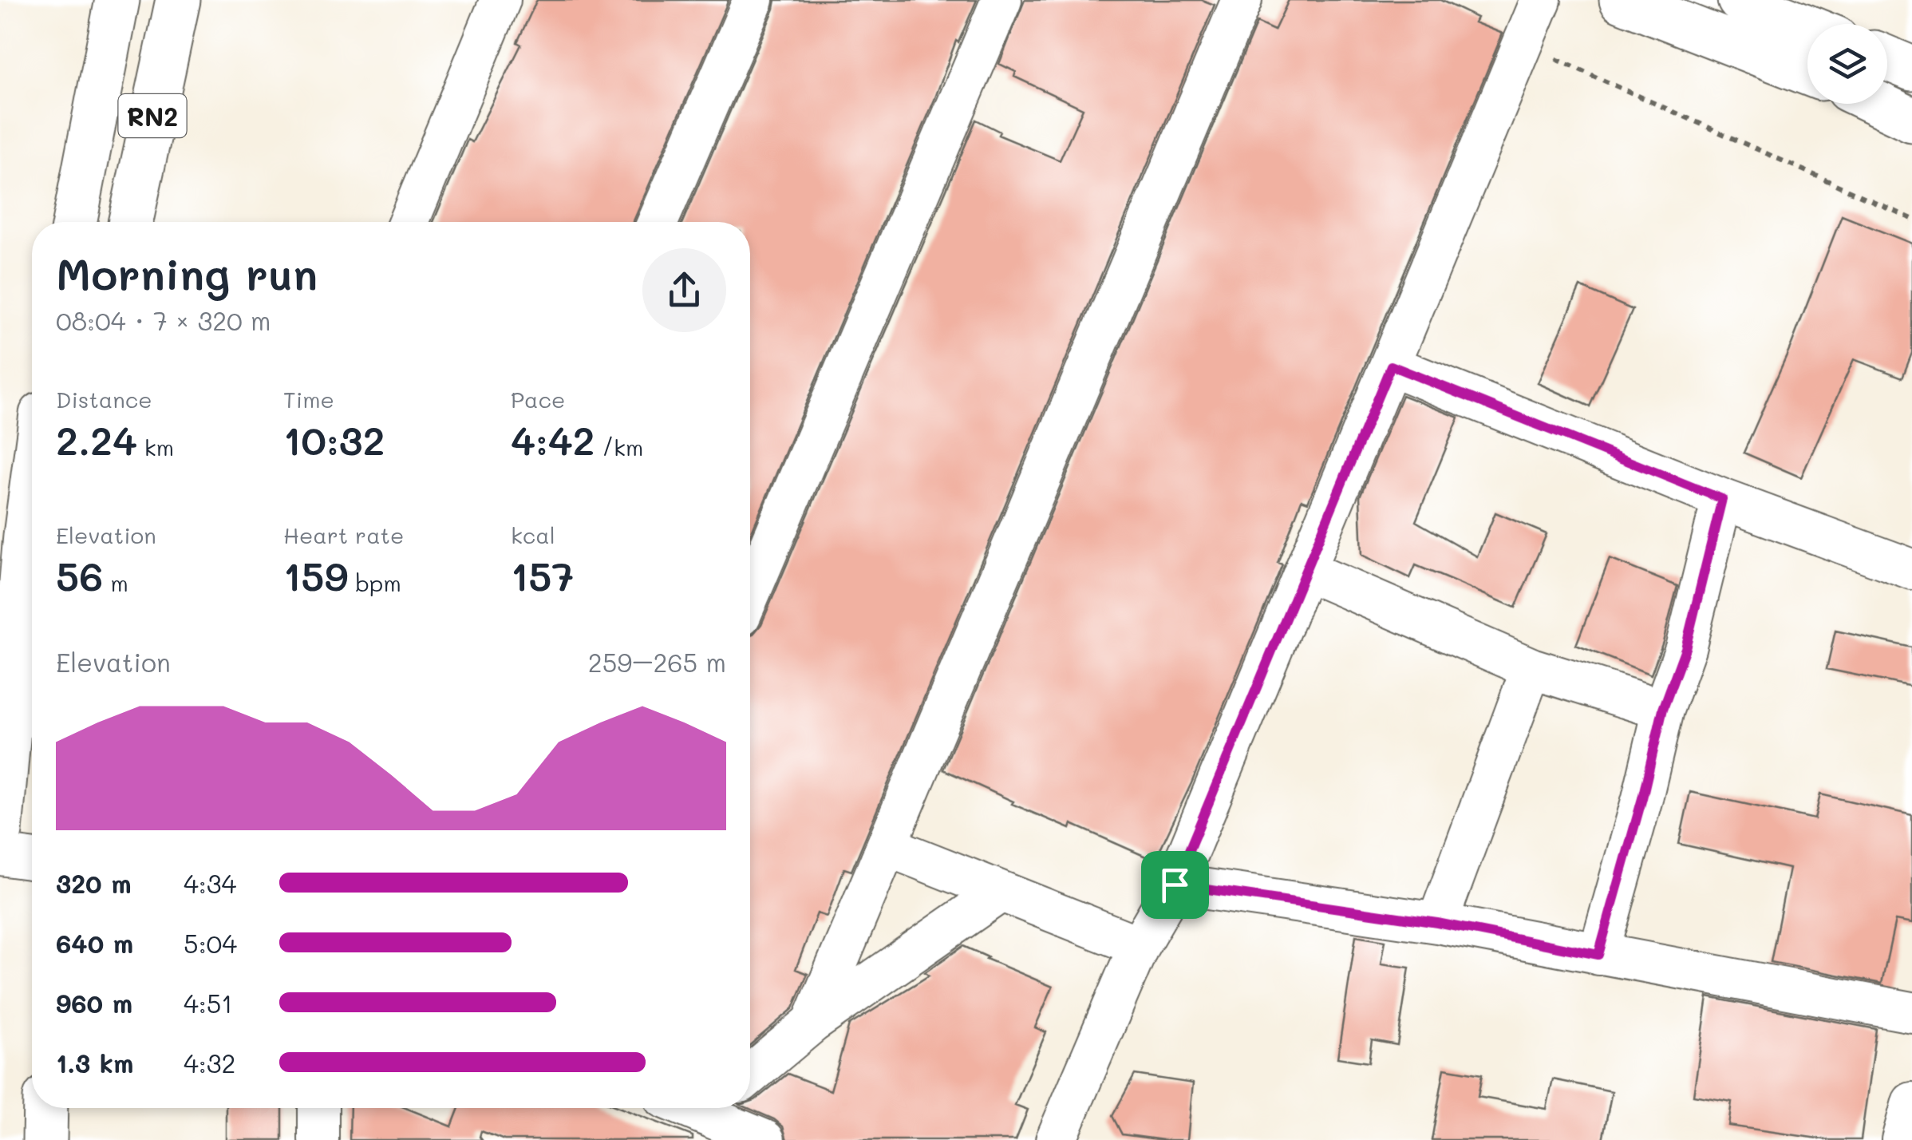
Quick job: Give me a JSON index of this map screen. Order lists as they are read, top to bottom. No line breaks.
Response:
{"streets":{"main road":["RN2"]},"page":{"heading":["Morning run","08:04 · 7 × 320 m"],"stats":[["Distance","2.24 km"],["Time","10:32"],["Pace","4:42 /km"],["Elevation","56 m"],["Heart rate","159 bpm"],["kcal","157"]],"chart":["Elevation","259–265 m"],"list":[{"name":"320 m","note":"4:34"},{"name":"640 m","note":"5:04"},{"name":"960 m","note":"4:51"},{"name":"1.3 km","note":"4:32"}]}}
